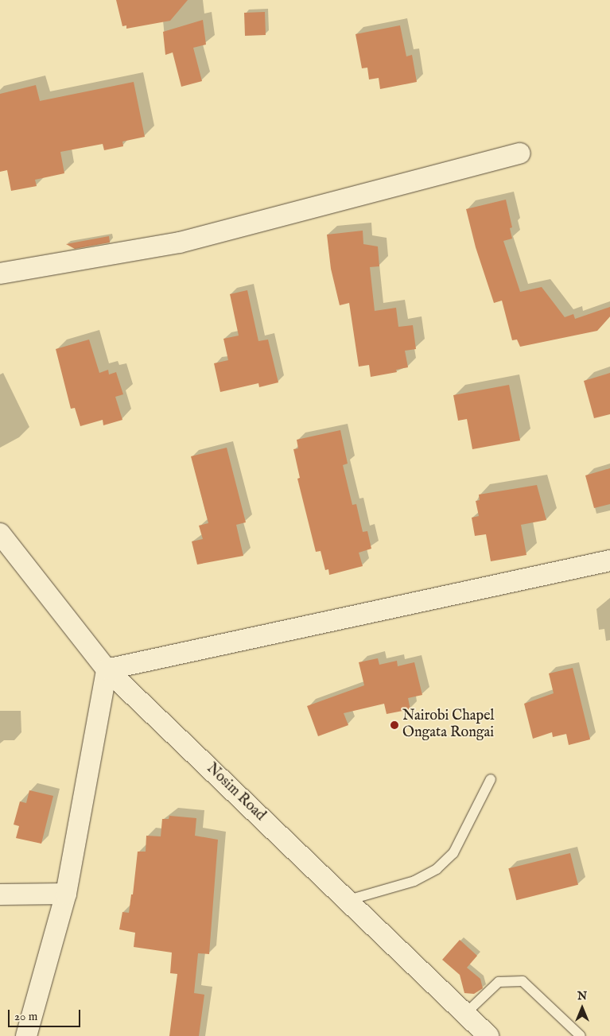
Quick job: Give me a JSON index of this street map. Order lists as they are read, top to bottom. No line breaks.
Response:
{"streets":{"street":["Nosim Road"]},"places":["Nairobi Chapel Ongata Rongai"],"scale_bar":"20 m","north":"top"}
